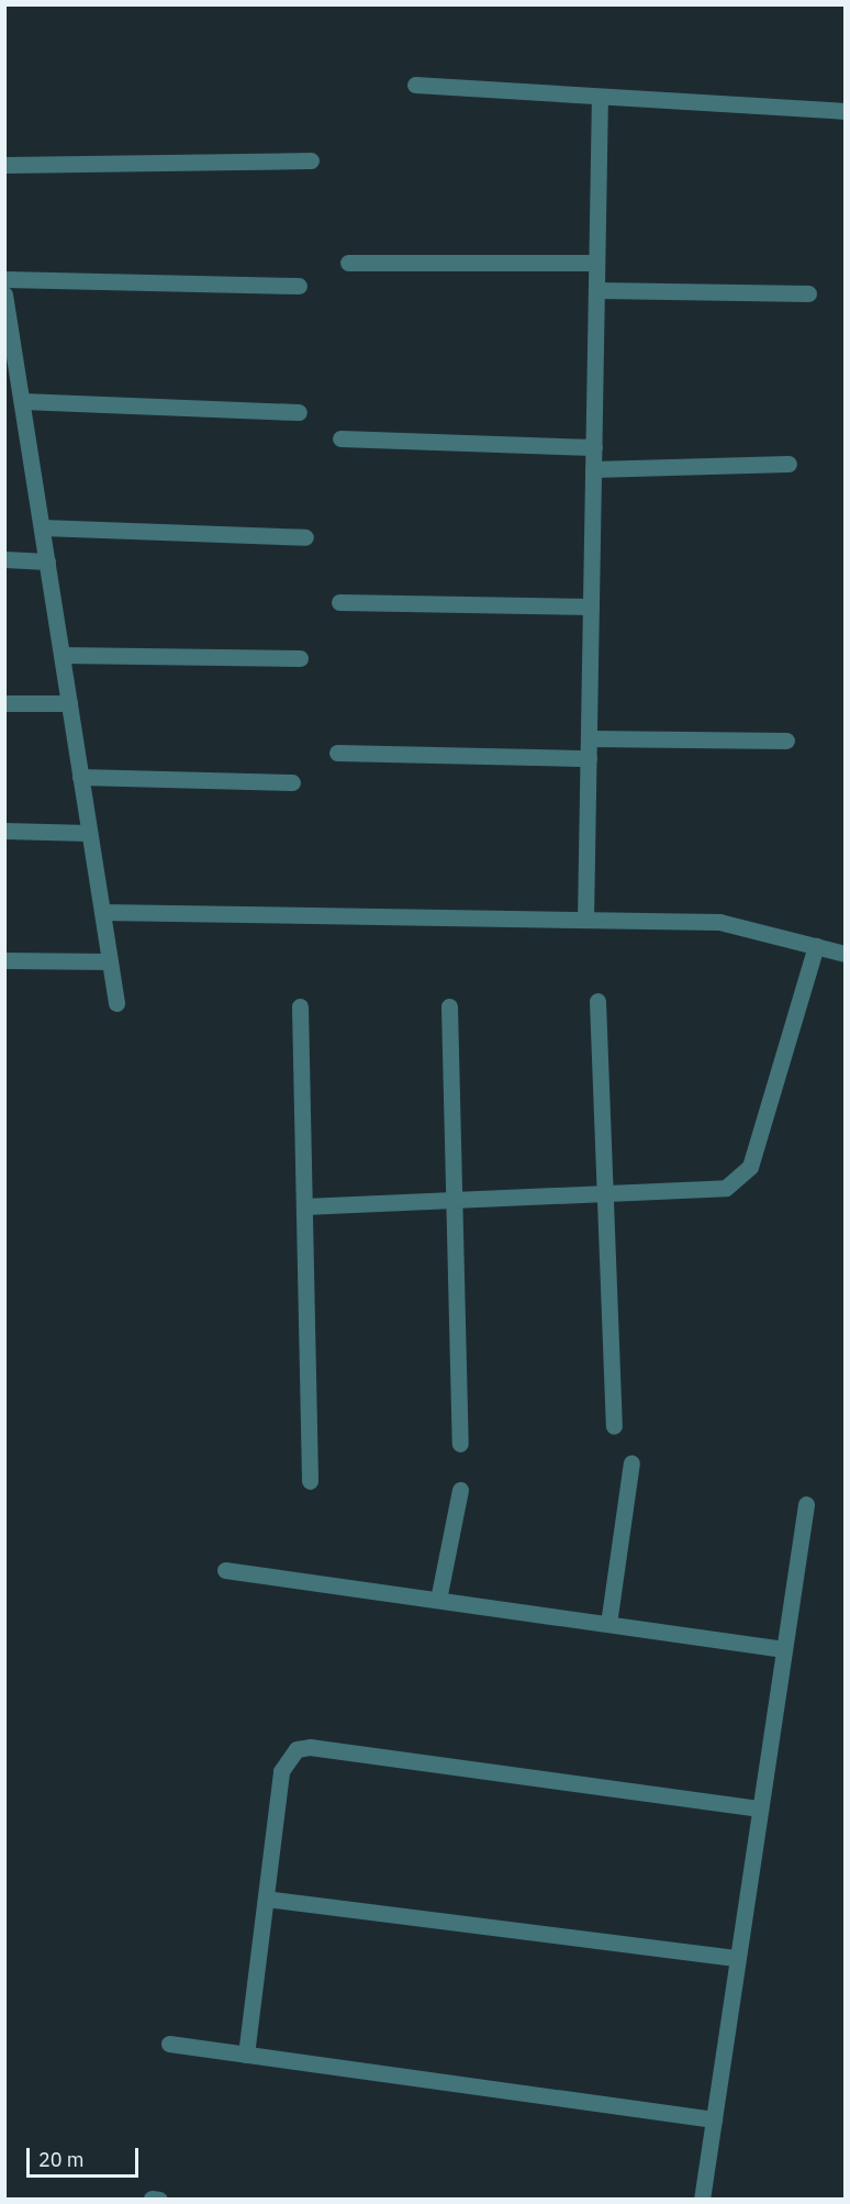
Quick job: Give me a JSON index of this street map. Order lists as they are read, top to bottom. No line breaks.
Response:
{"scale_bar":"20 m"}
